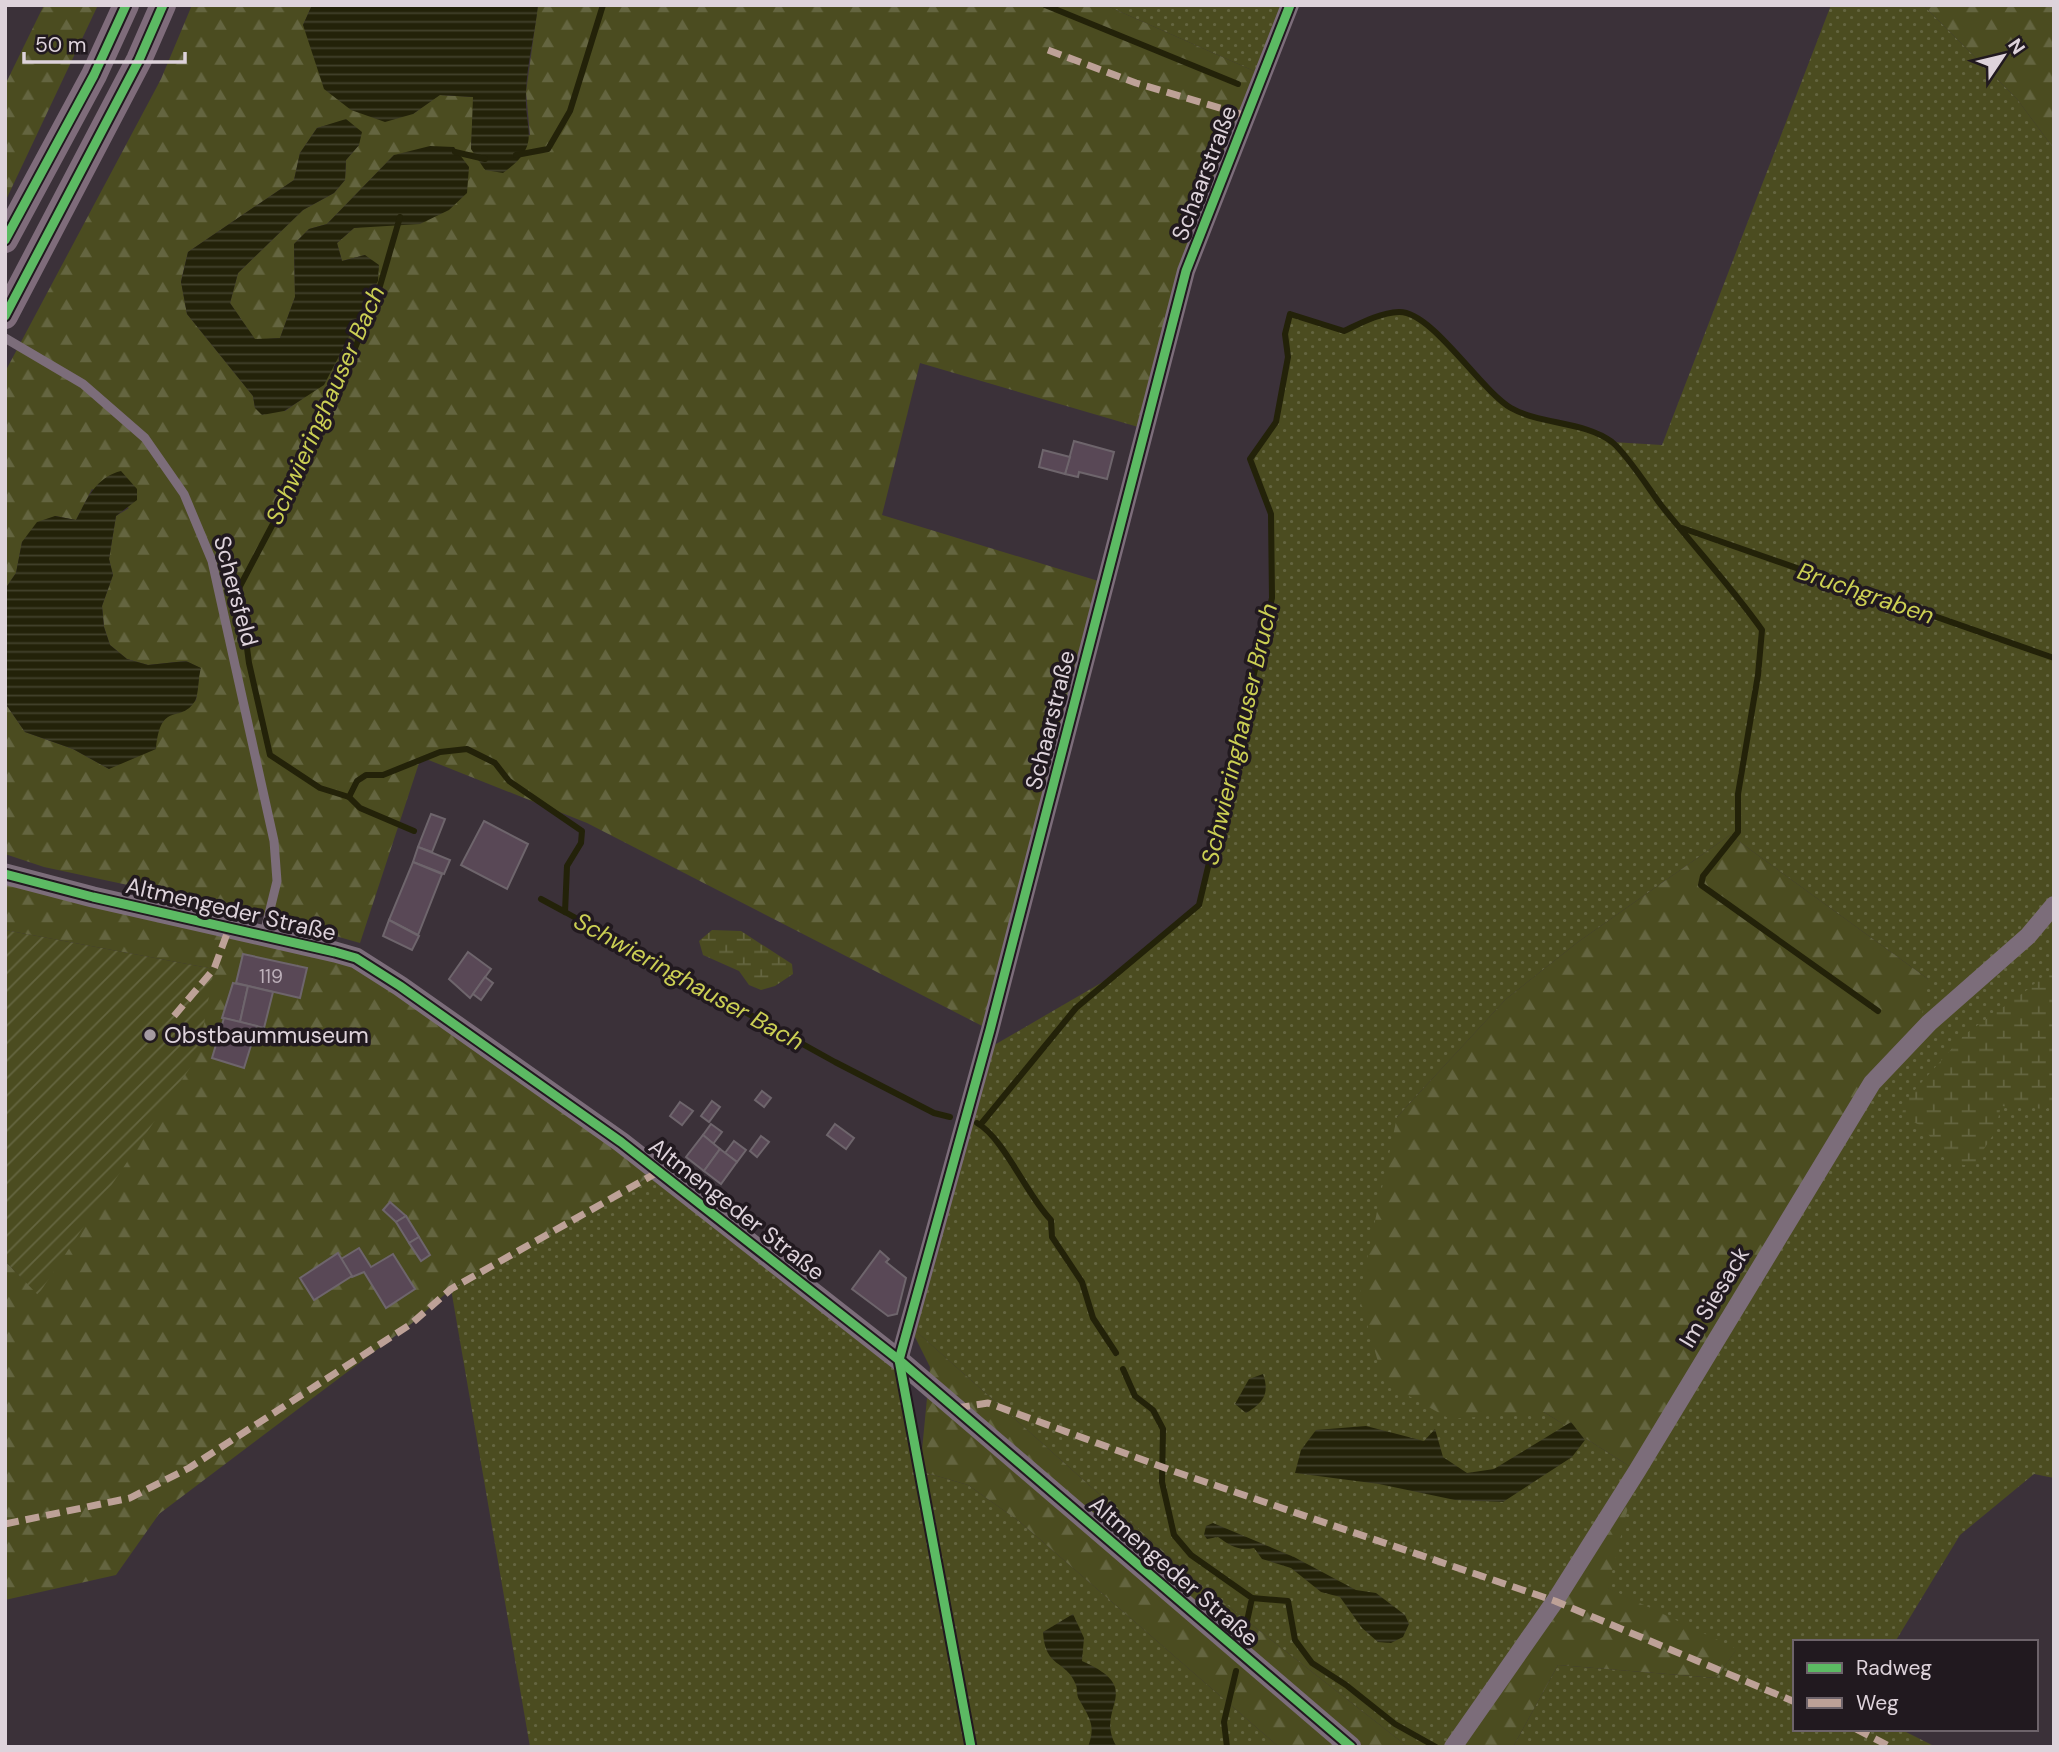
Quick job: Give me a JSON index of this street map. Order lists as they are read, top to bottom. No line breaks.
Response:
{"streets":{"street":["Schaarstraße","Altmengeder Straße","Im Siesack"],"lane":["Schersfeld"]},"crossings":[["Schaarstraße","Altmengeder Straße"],["Schersfeld","Altmengeder Straße"]],"water":["Schwieringhauser Bach","Bruchgraben","Schwieringhauser Bruch"],"places":["Obstbaummuseum"],"house_numbers":["119"],"legend":["Radweg","Weg"],"scale_bar":"50 m","north":"top right"}
